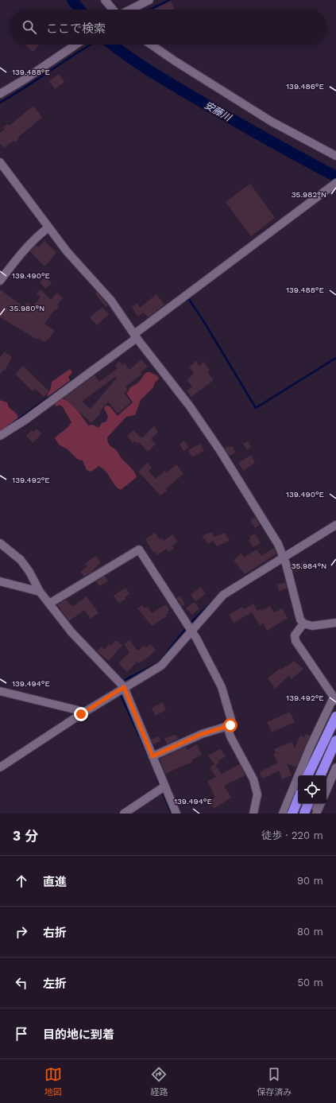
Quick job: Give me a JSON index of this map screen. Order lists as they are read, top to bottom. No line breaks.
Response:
{"water":["安藤川"],"page":{"search":"ここで検索","heading":["3 分","徒歩 · 220 m"],"list":[["直進","90 m"],["右折","80 m"],["左折","50 m"],"目的地に到着"],"nav":["地図","経路","保存済み"]},"coordinates":["139.488°E","139.486°E","35.982°N","139.490°E","35.980°N","139.492°E","35.984°N","139.494°E"]}
